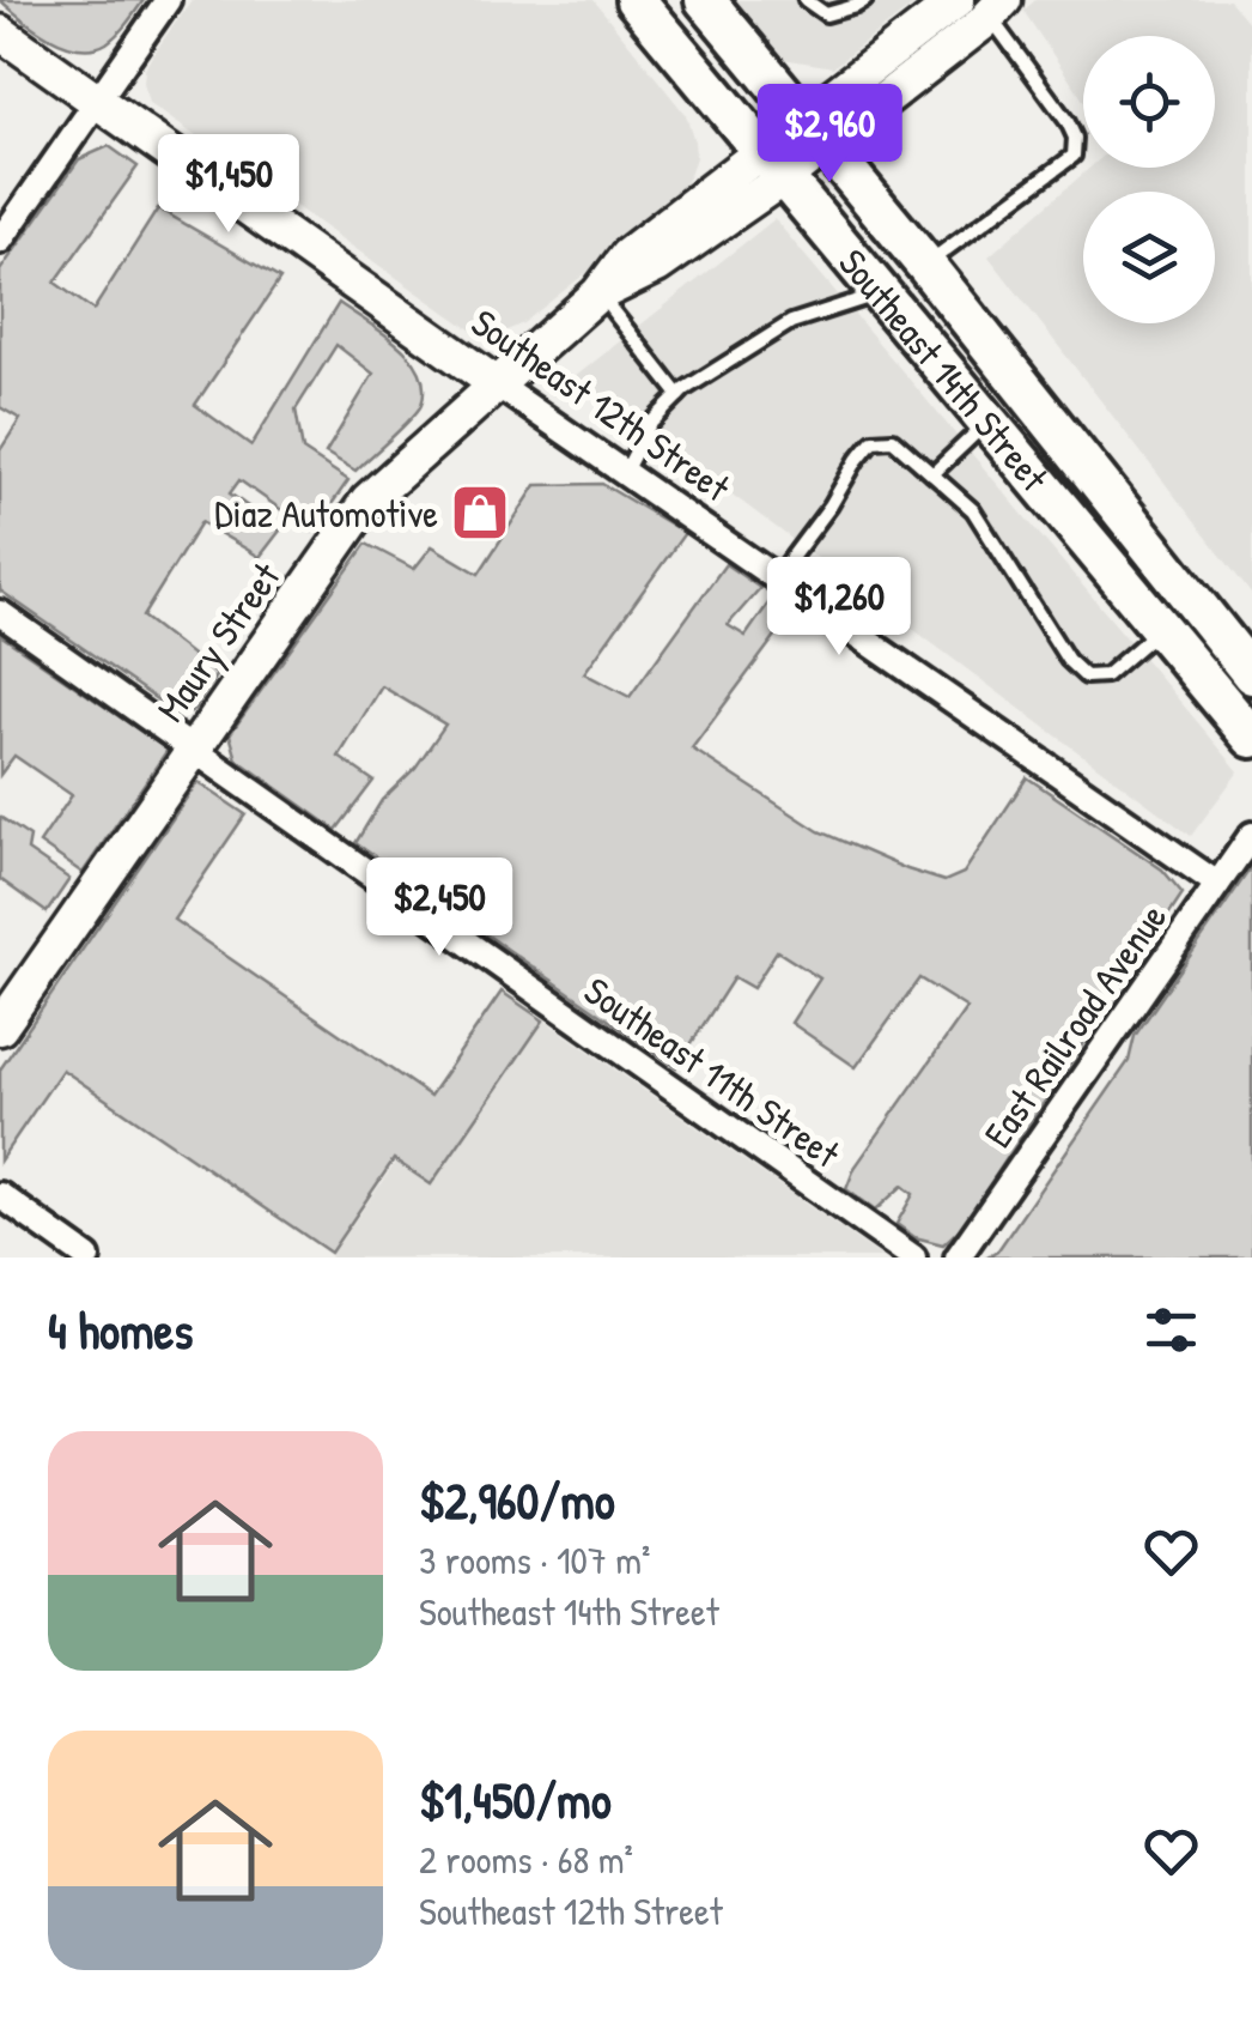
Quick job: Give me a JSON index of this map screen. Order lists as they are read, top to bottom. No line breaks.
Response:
{"streets":{"main road":["Southeast 14th Street","Southeast 12th Street","Maury Street"],"street":["East Railroad Avenue","Southeast 11th Street"]},"crossings":[["Southeast 14th Street","Maury Street"],["Southeast 12th Street","Maury Street"],["Southeast 12th Street","East Railroad Avenue"],["Maury Street","Southeast 11th Street"]],"places":{"shop":["Diaz Automotive"]},"page":{"price":["$2,960","$1,450","$1,260","$2,450"],"heading":"4 homes","list":[{"name":"$2,960/mo","note":"3 rooms · 107 m² · Southeast 14th Street"},{"name":"$1,450/mo","note":"2 rooms · 68 m² · Southeast 12th Street"}]}}
